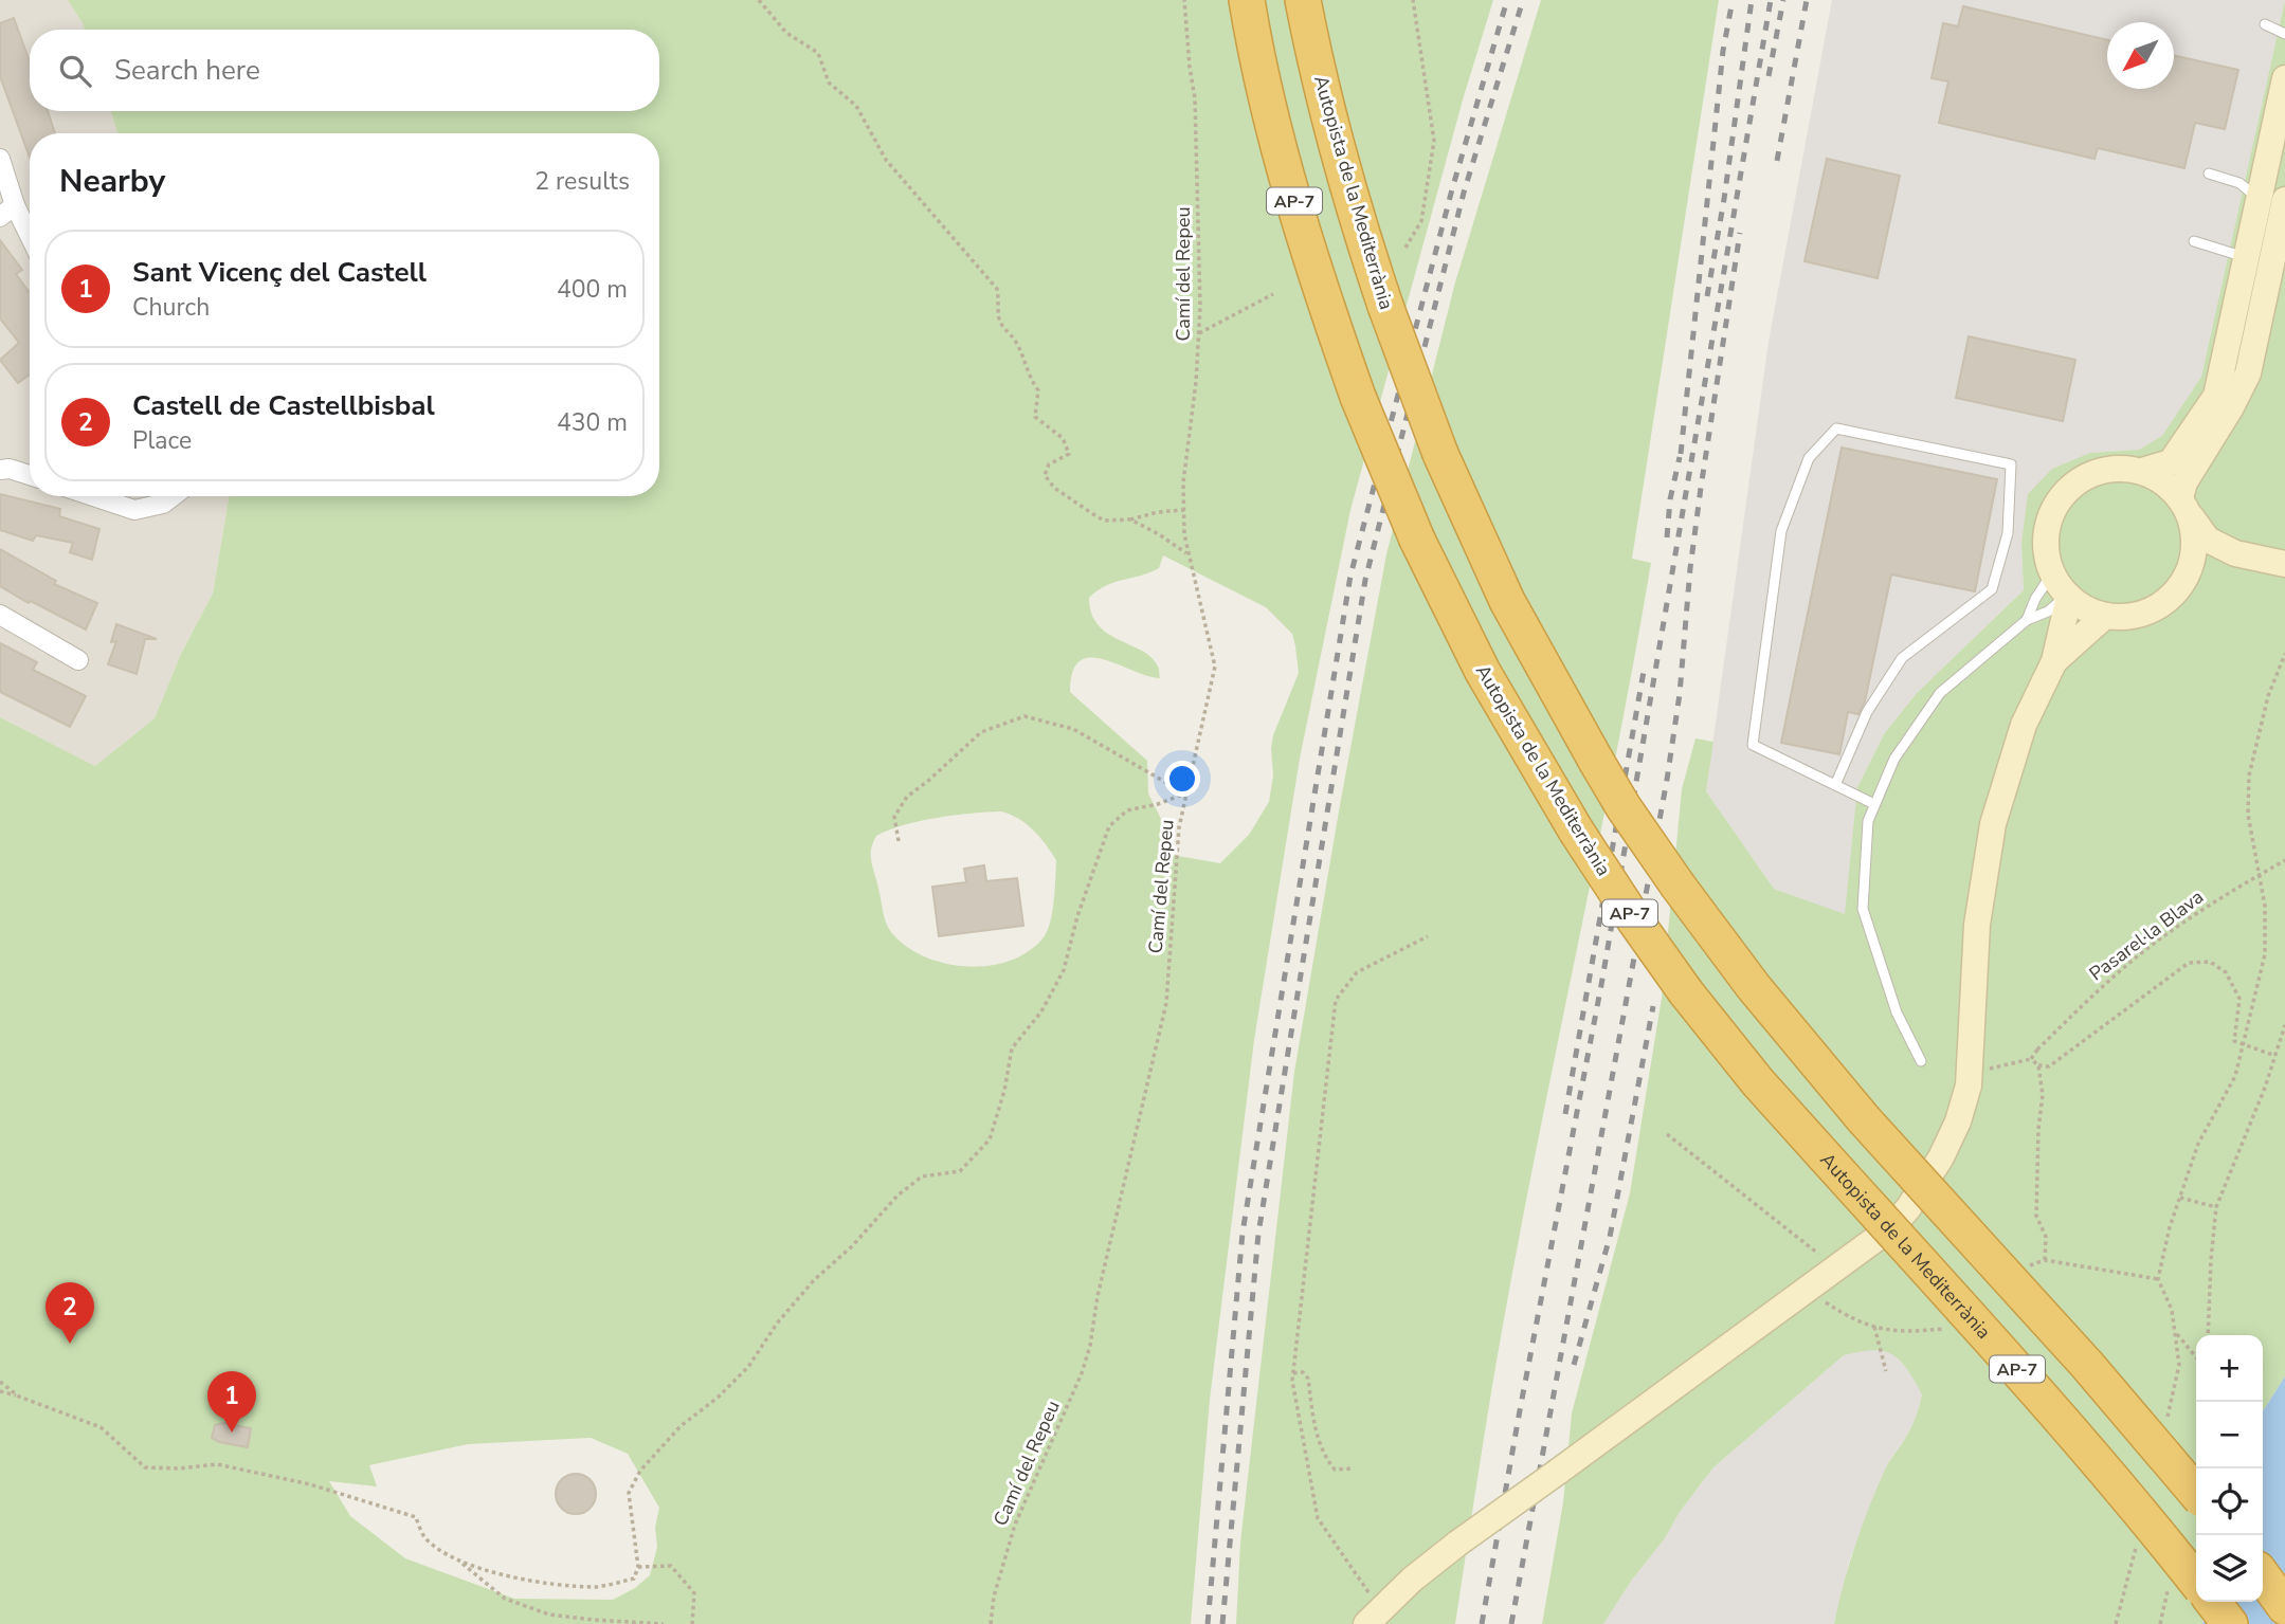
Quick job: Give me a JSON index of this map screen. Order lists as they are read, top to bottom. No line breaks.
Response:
{"streets":{"highway":["Autopista de la Mediterrània","AP-7"],"path":["Camí del Repeu","Pasarel·la Blava"]},"north":"bottom left","page":{"search":"Search here","heading":["Nearby","2 results"],"list":[{"mark":"1","name":"Sant Vicenç del Castell","note":"Church","value":"400 m"},{"mark":"2","name":"Castell de Castellbisbal","note":"Place","value":"430 m"}],"pins":["2","1"],"map_buttons":["+","−"]}}
